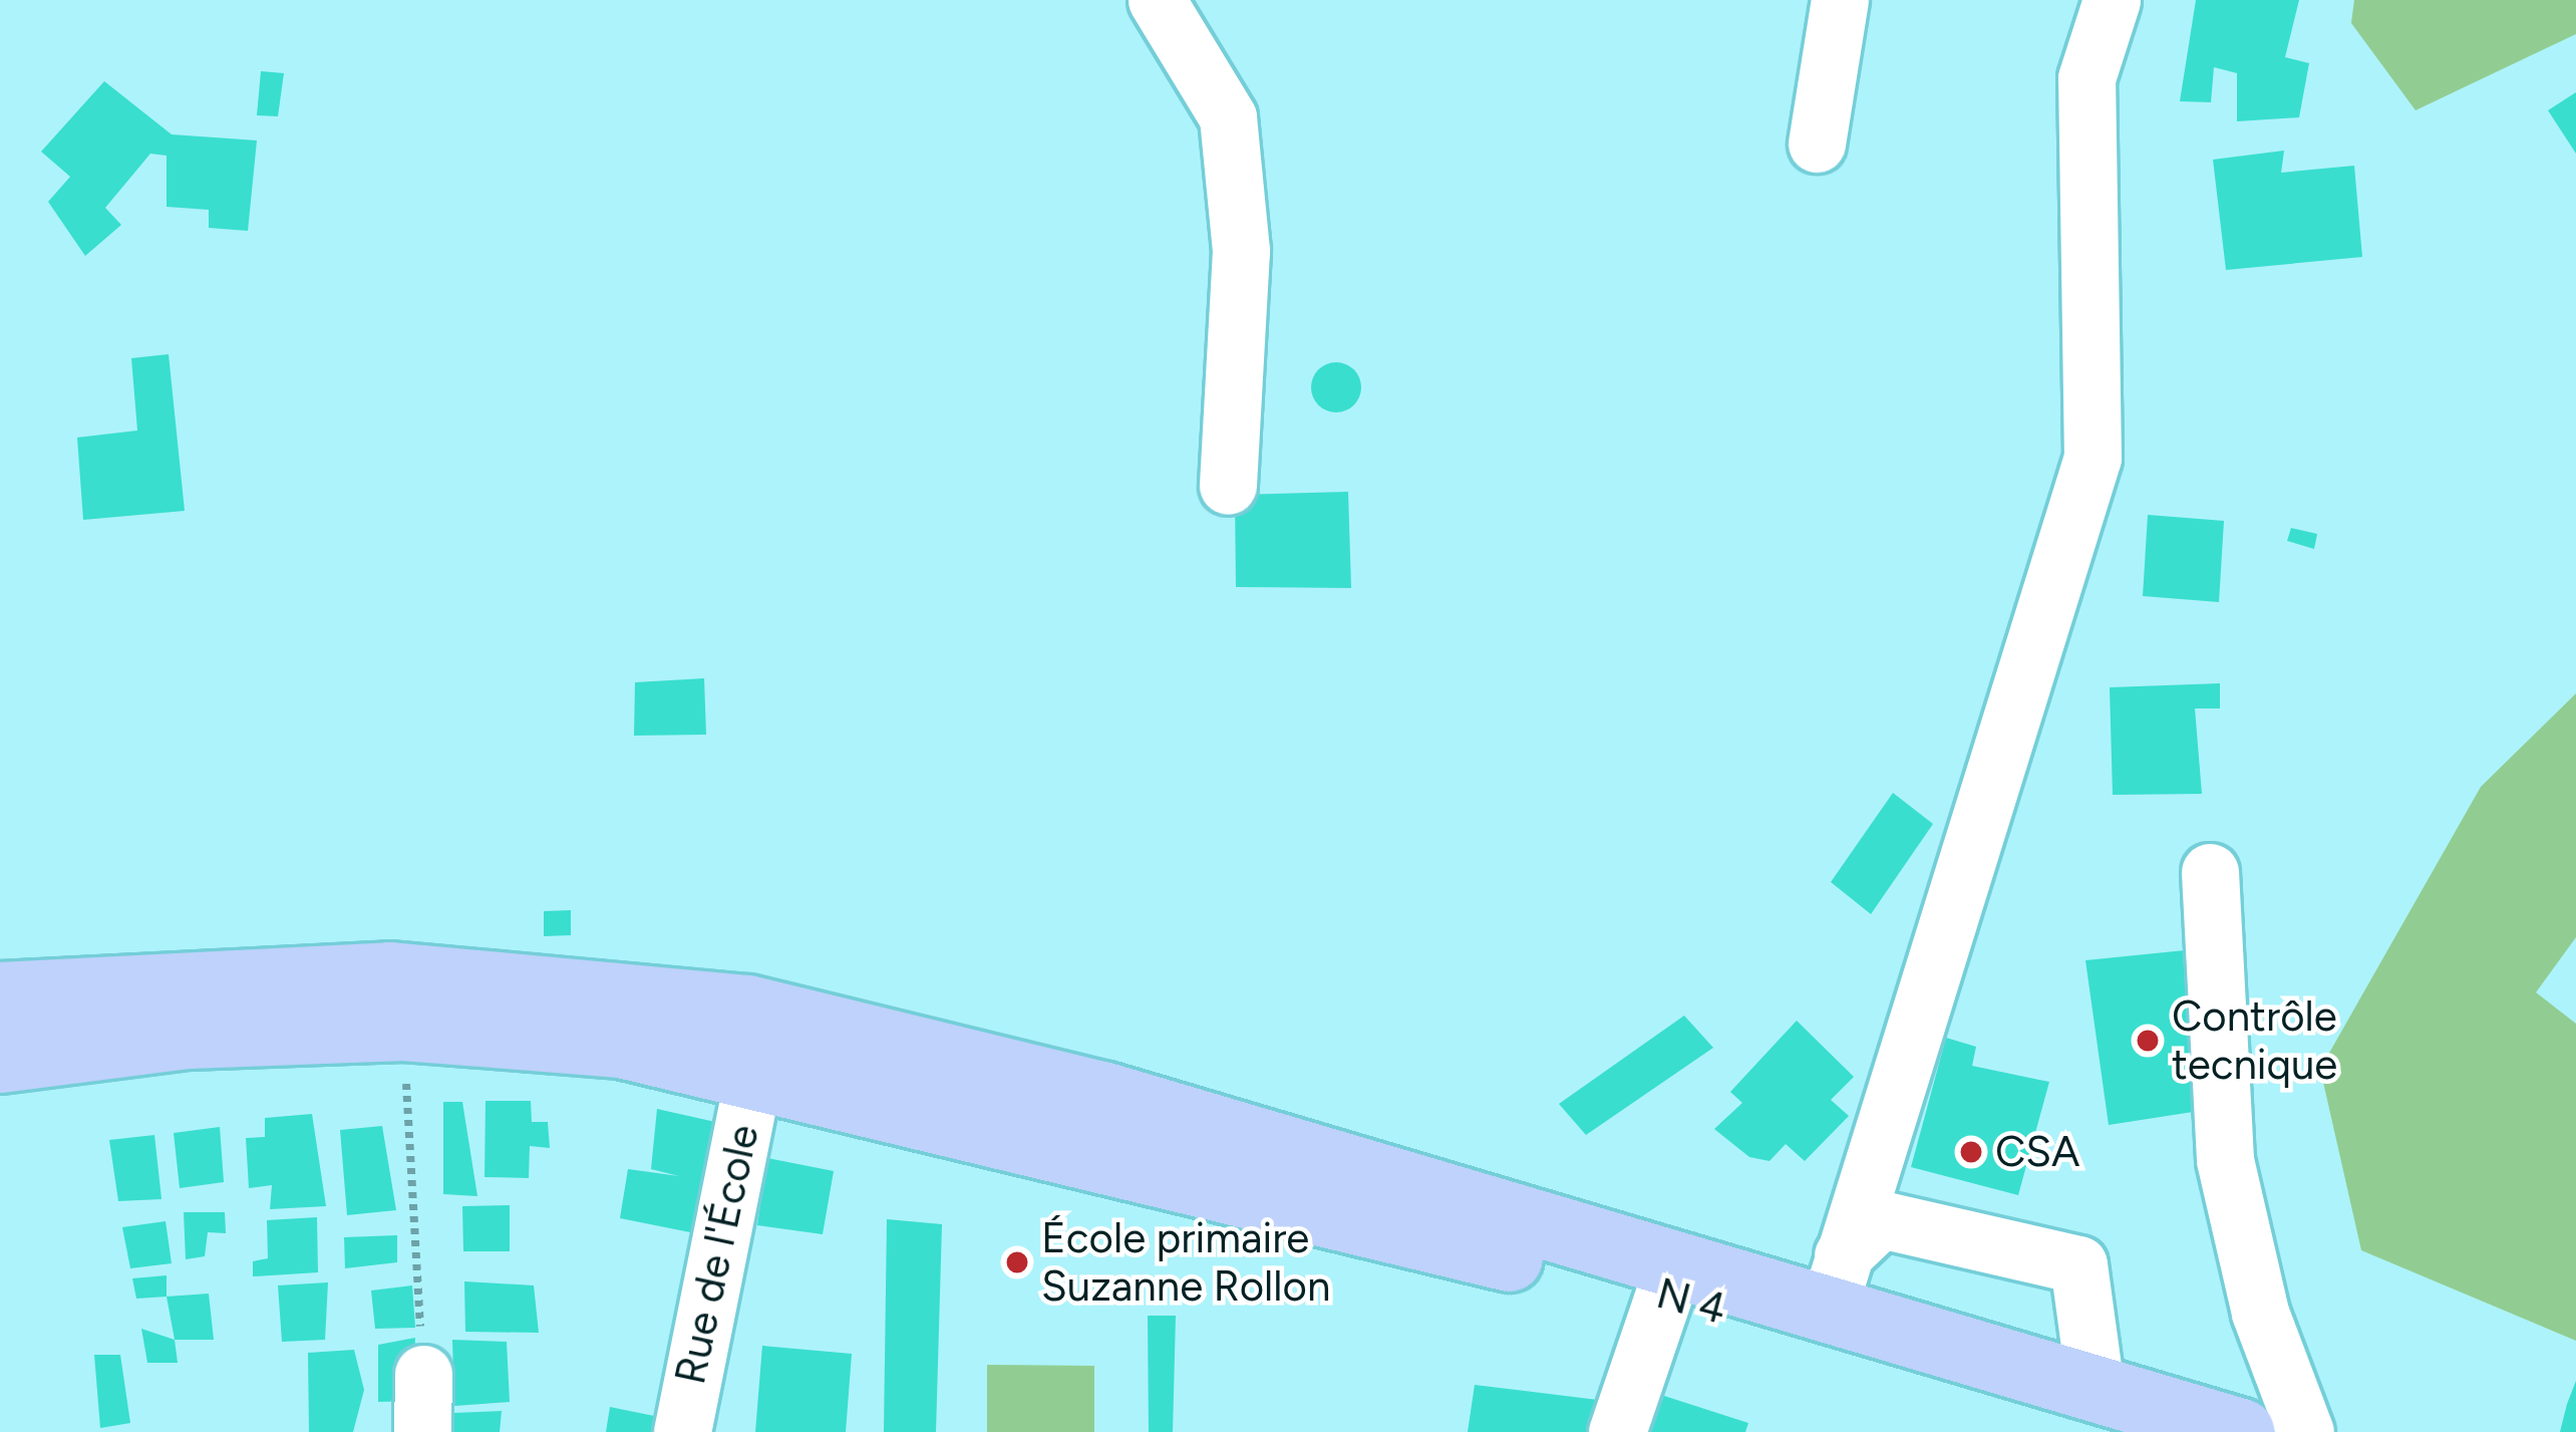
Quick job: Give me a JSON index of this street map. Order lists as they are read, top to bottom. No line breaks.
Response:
{"streets":{"highway":["N 4"],"street":["Rue de l'École"]},"crossings":[["Rue de l'École","N 4"]],"places":["Contrôle tecnique","CSA","École primaire Suzanne Rollon"]}
